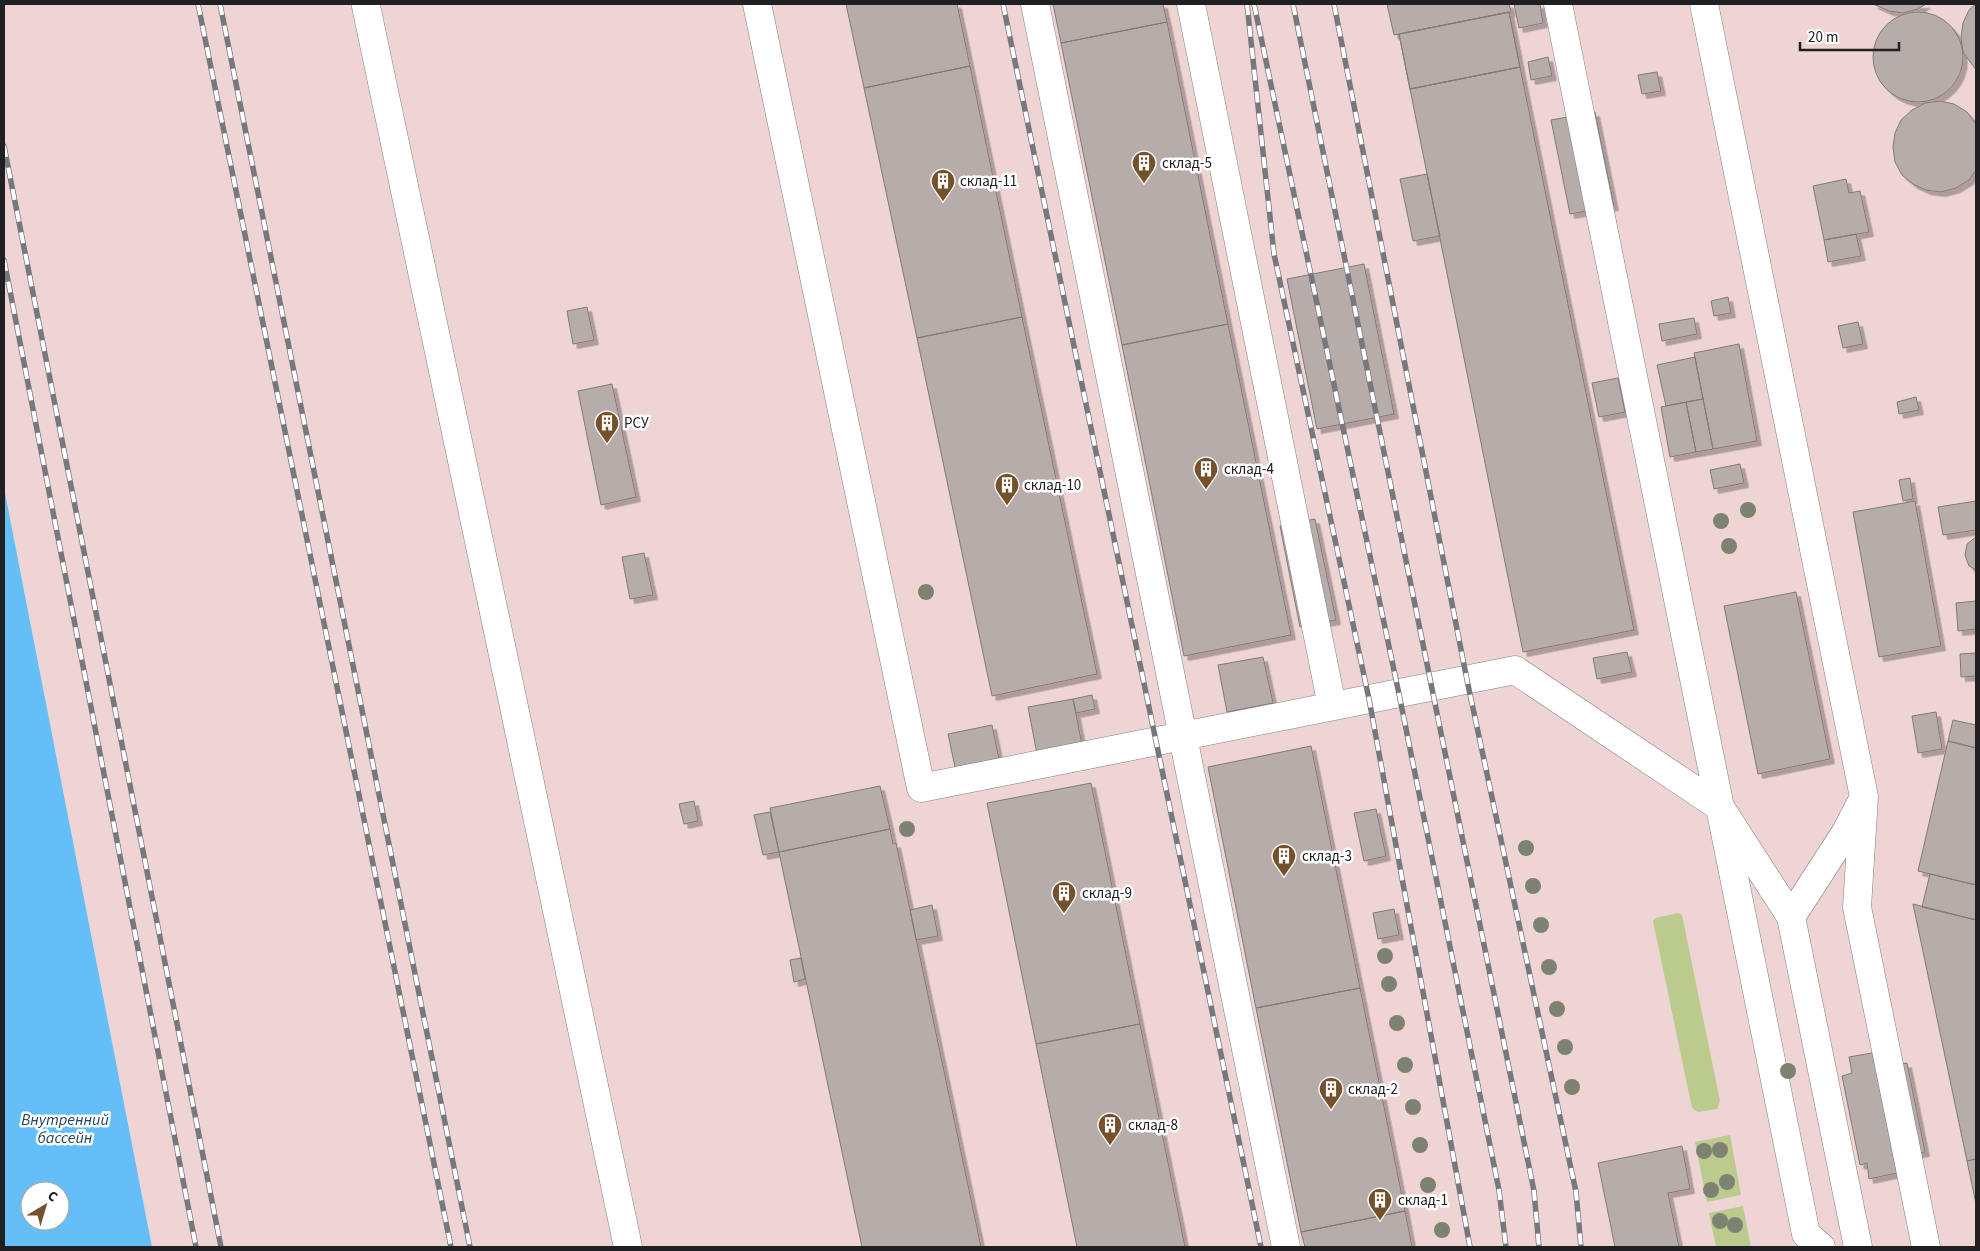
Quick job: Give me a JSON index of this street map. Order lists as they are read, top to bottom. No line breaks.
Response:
{"water":["Внутренний бассейн"],"places":{"building":["склад-5","склад-11","РСУ","склад-4","склад-10","склад-3","склад-9","склад-2","склад-8","склад-1"]},"scale_bar":"20 m","north":"top right"}
